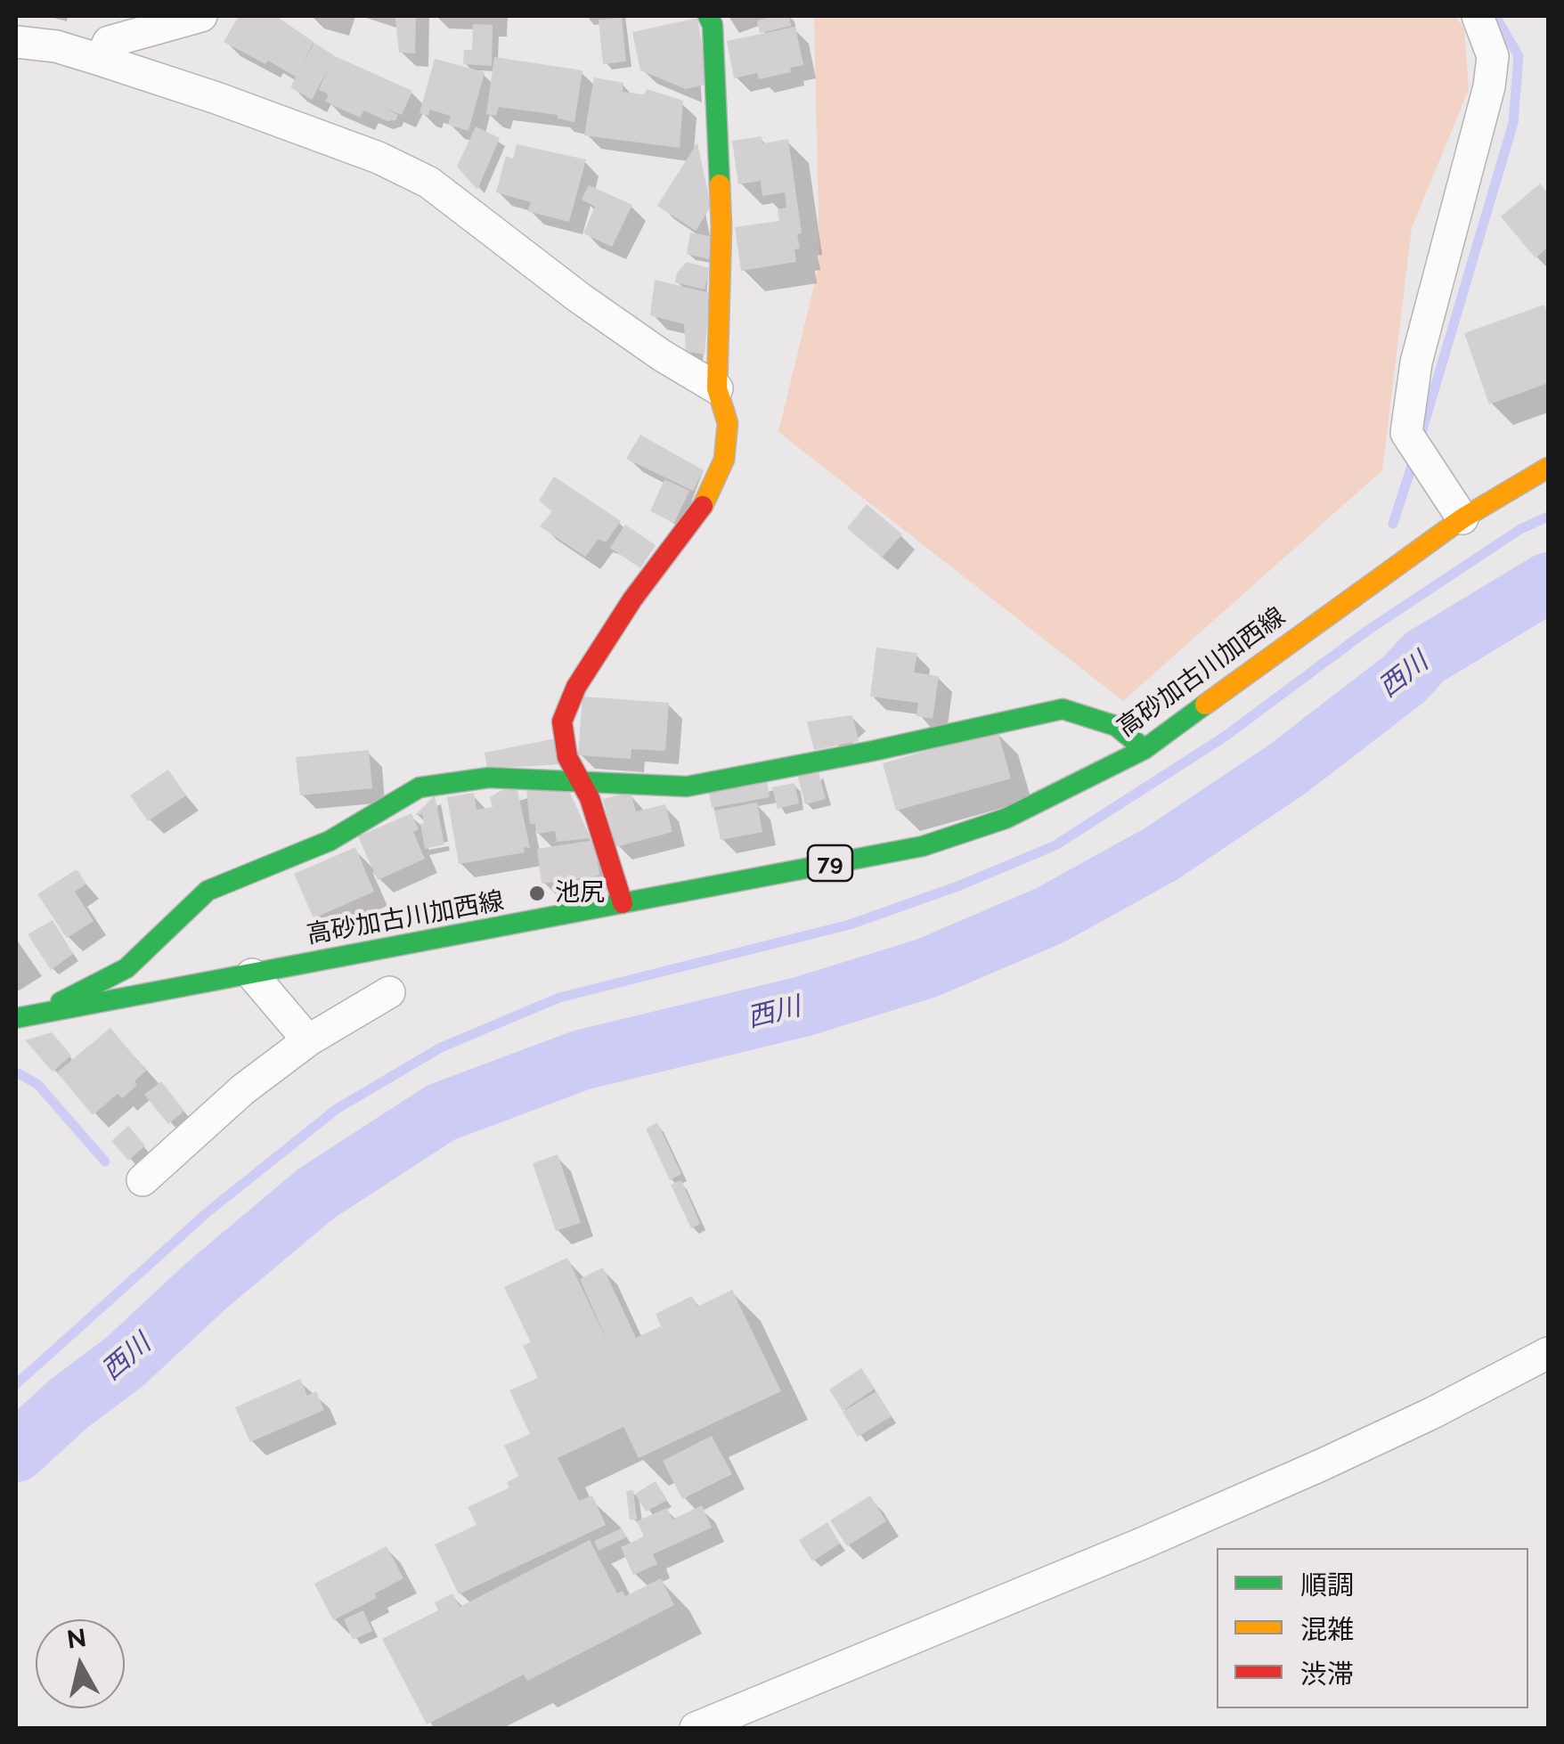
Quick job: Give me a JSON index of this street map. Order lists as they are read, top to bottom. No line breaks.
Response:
{"streets":{"street":["高砂加古川加西線","79"]},"water":["西川"],"places":["池尻"],"legend":["順調","混雑","渋滞"],"north":"top"}
